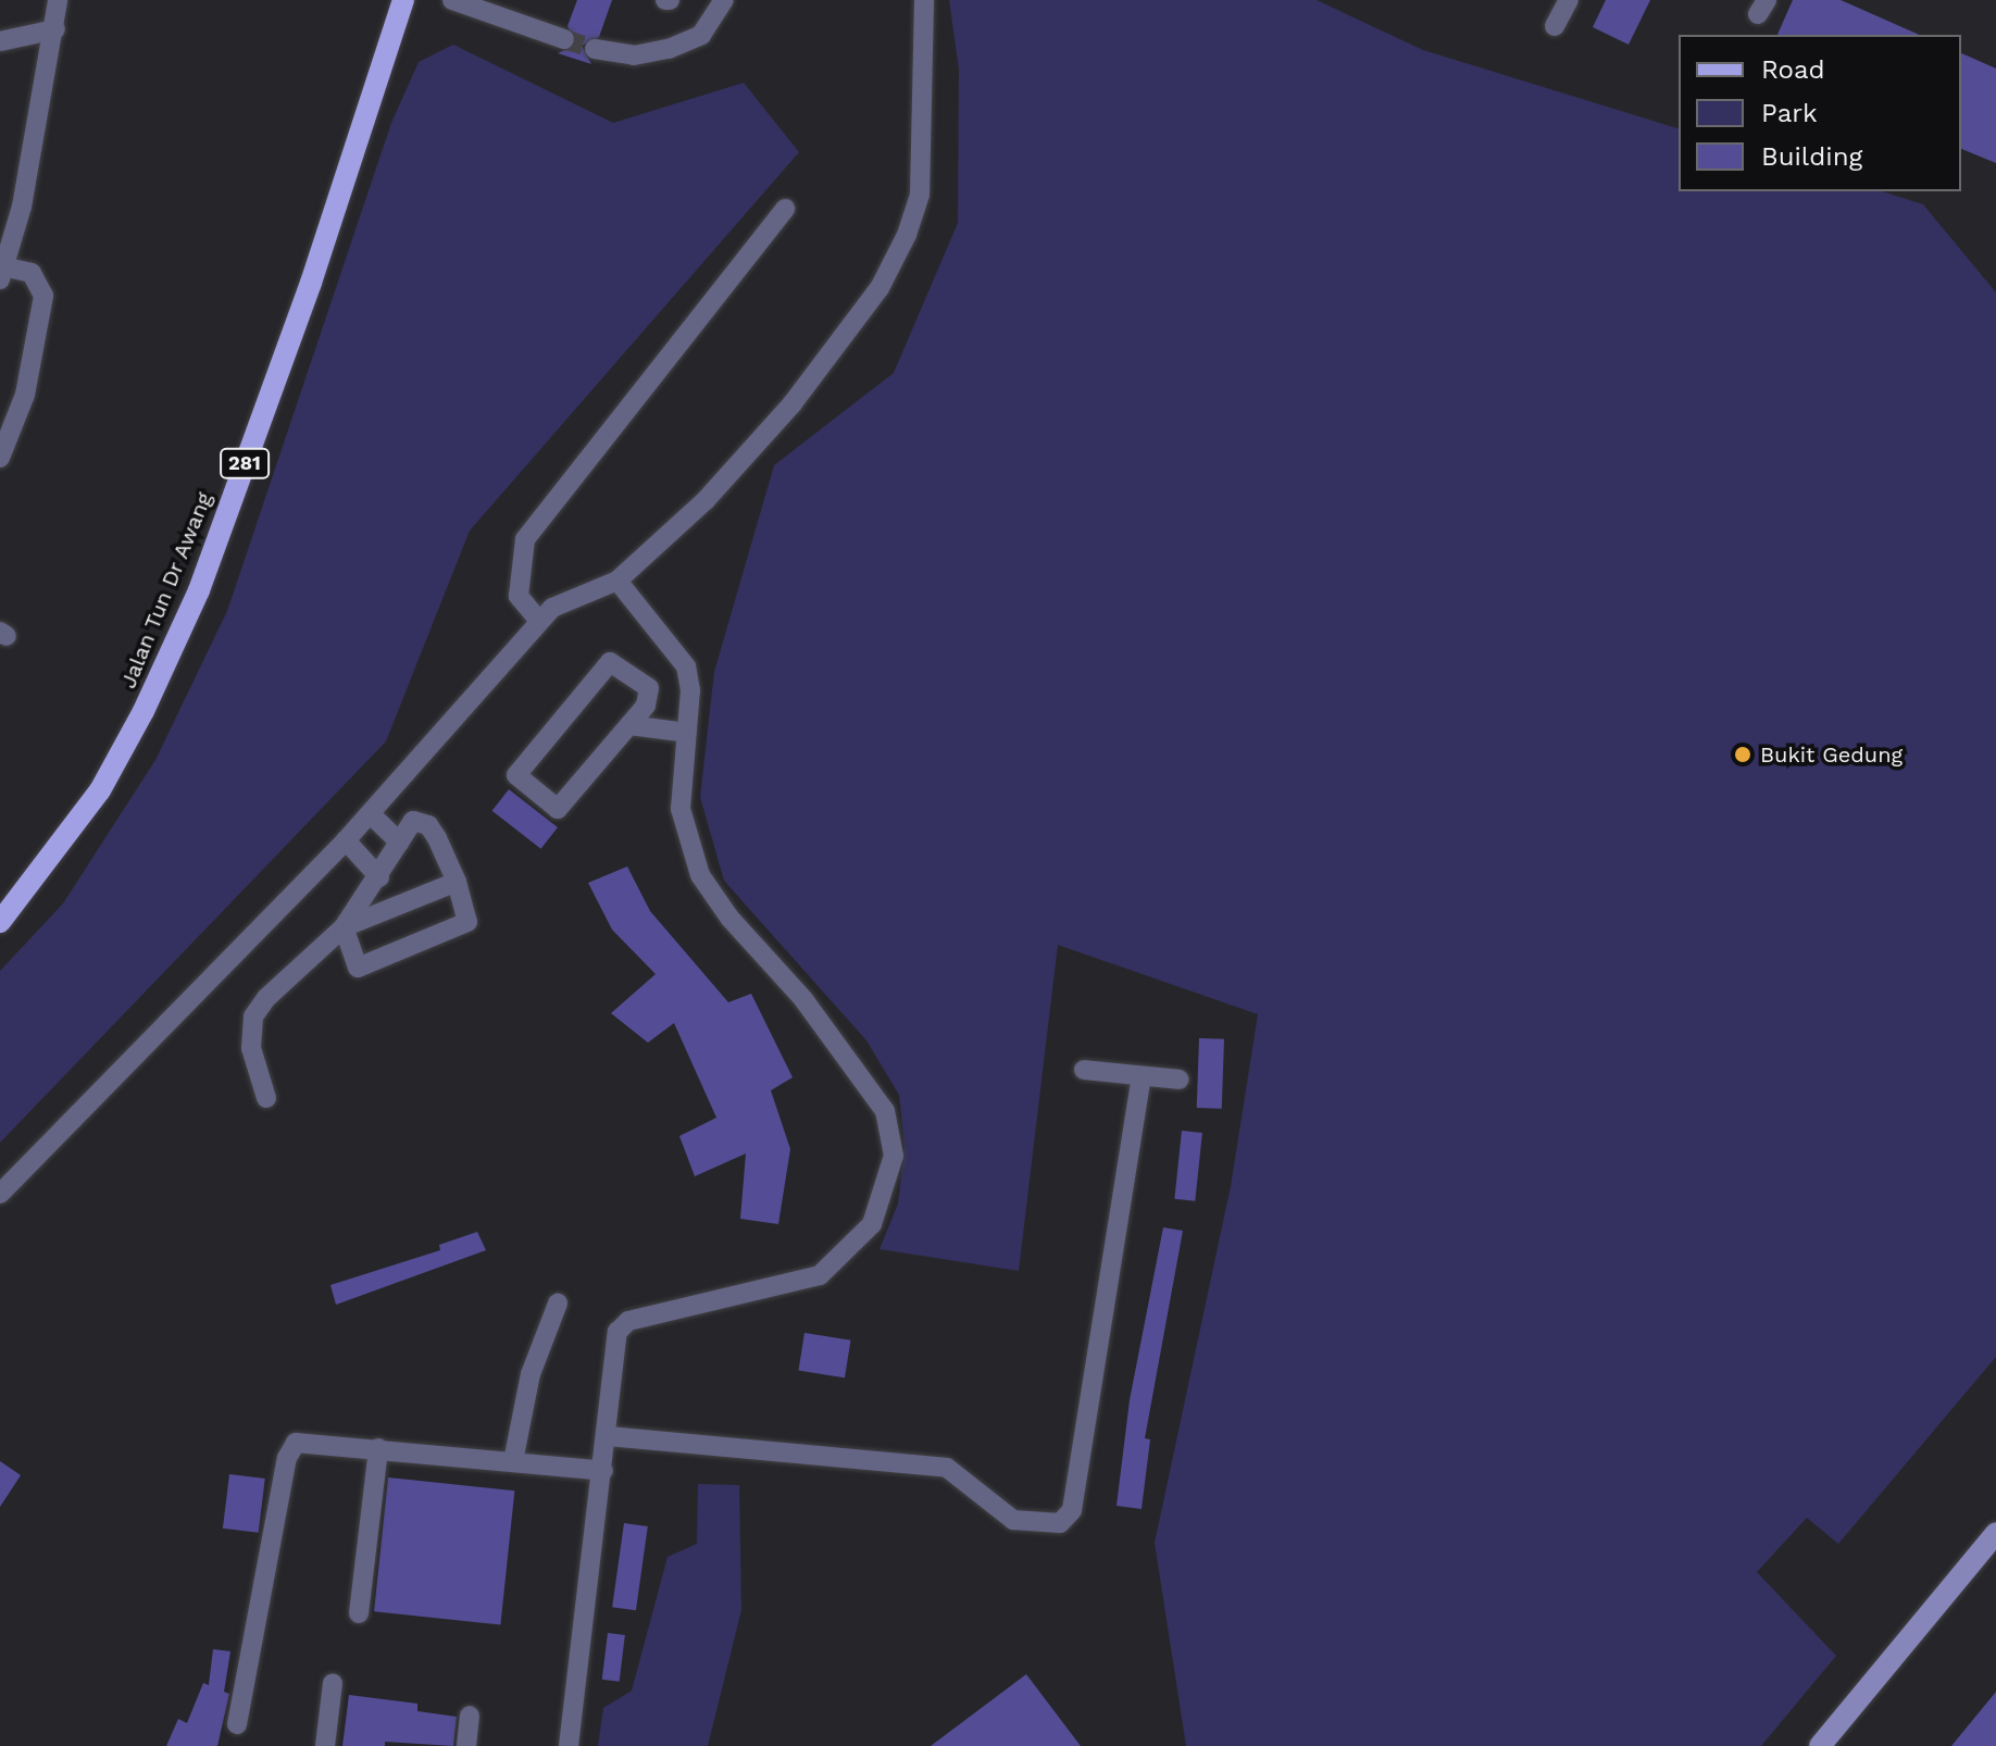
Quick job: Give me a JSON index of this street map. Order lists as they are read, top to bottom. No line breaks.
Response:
{"streets":{"main road":["281","Jalan Tun Dr Awang"]},"places":["Bukit Gedung"],"legend":["Road","Park","Building"]}
